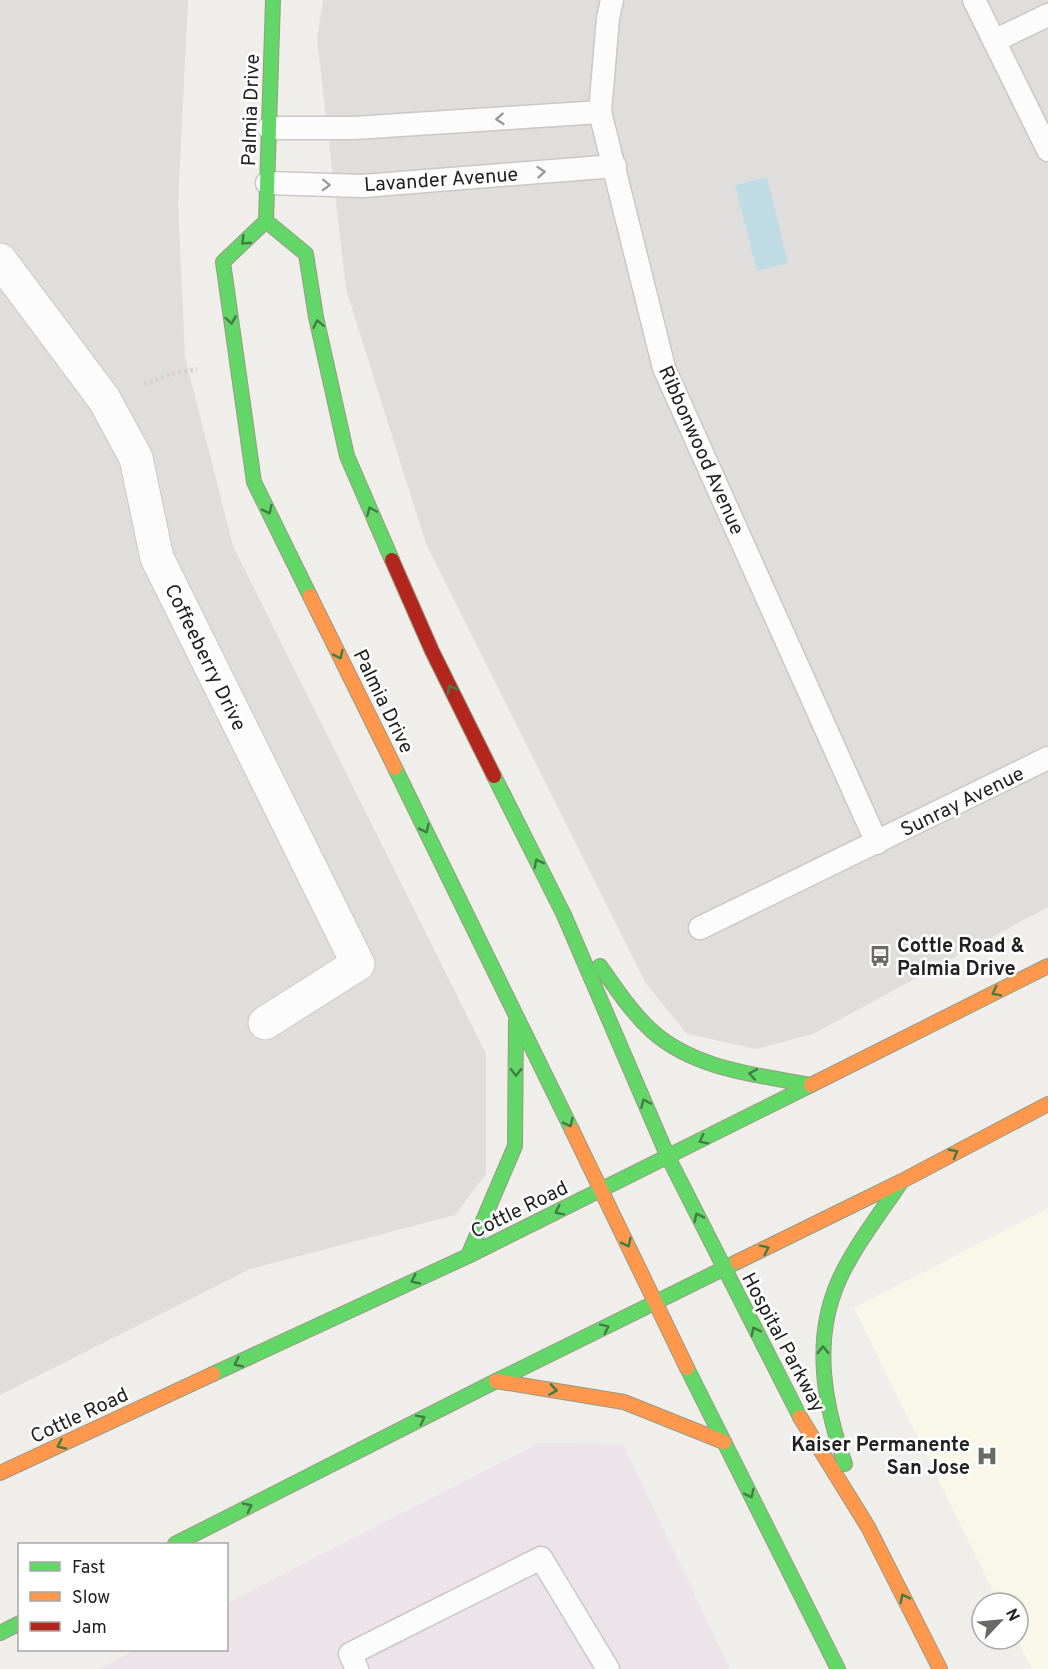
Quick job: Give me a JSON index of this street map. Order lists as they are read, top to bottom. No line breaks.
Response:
{"streets":{"street":["Palmia Drive","Coffeeberry Drive","Cottle Road","Hospital Parkway"],"lane":["Lavander Avenue","Ribbonwood Avenue","Sunray Avenue"]},"crossings":[["Palmia Drive","Lavander Avenue"],["Palmia Drive","Cottle Road"],["Lavander Avenue","Ribbonwood Avenue"],["Ribbonwood Avenue","Sunray Avenue"],["Cottle Road","Hospital Parkway"]],"one_way":["Cottle Road"],"places":{"bus stop":["Cottle Road & Palmia Drive"],"hospital":["Kaiser Permanente San Jose"]},"legend":["Fast","Slow","Jam"],"north":"top right"}
